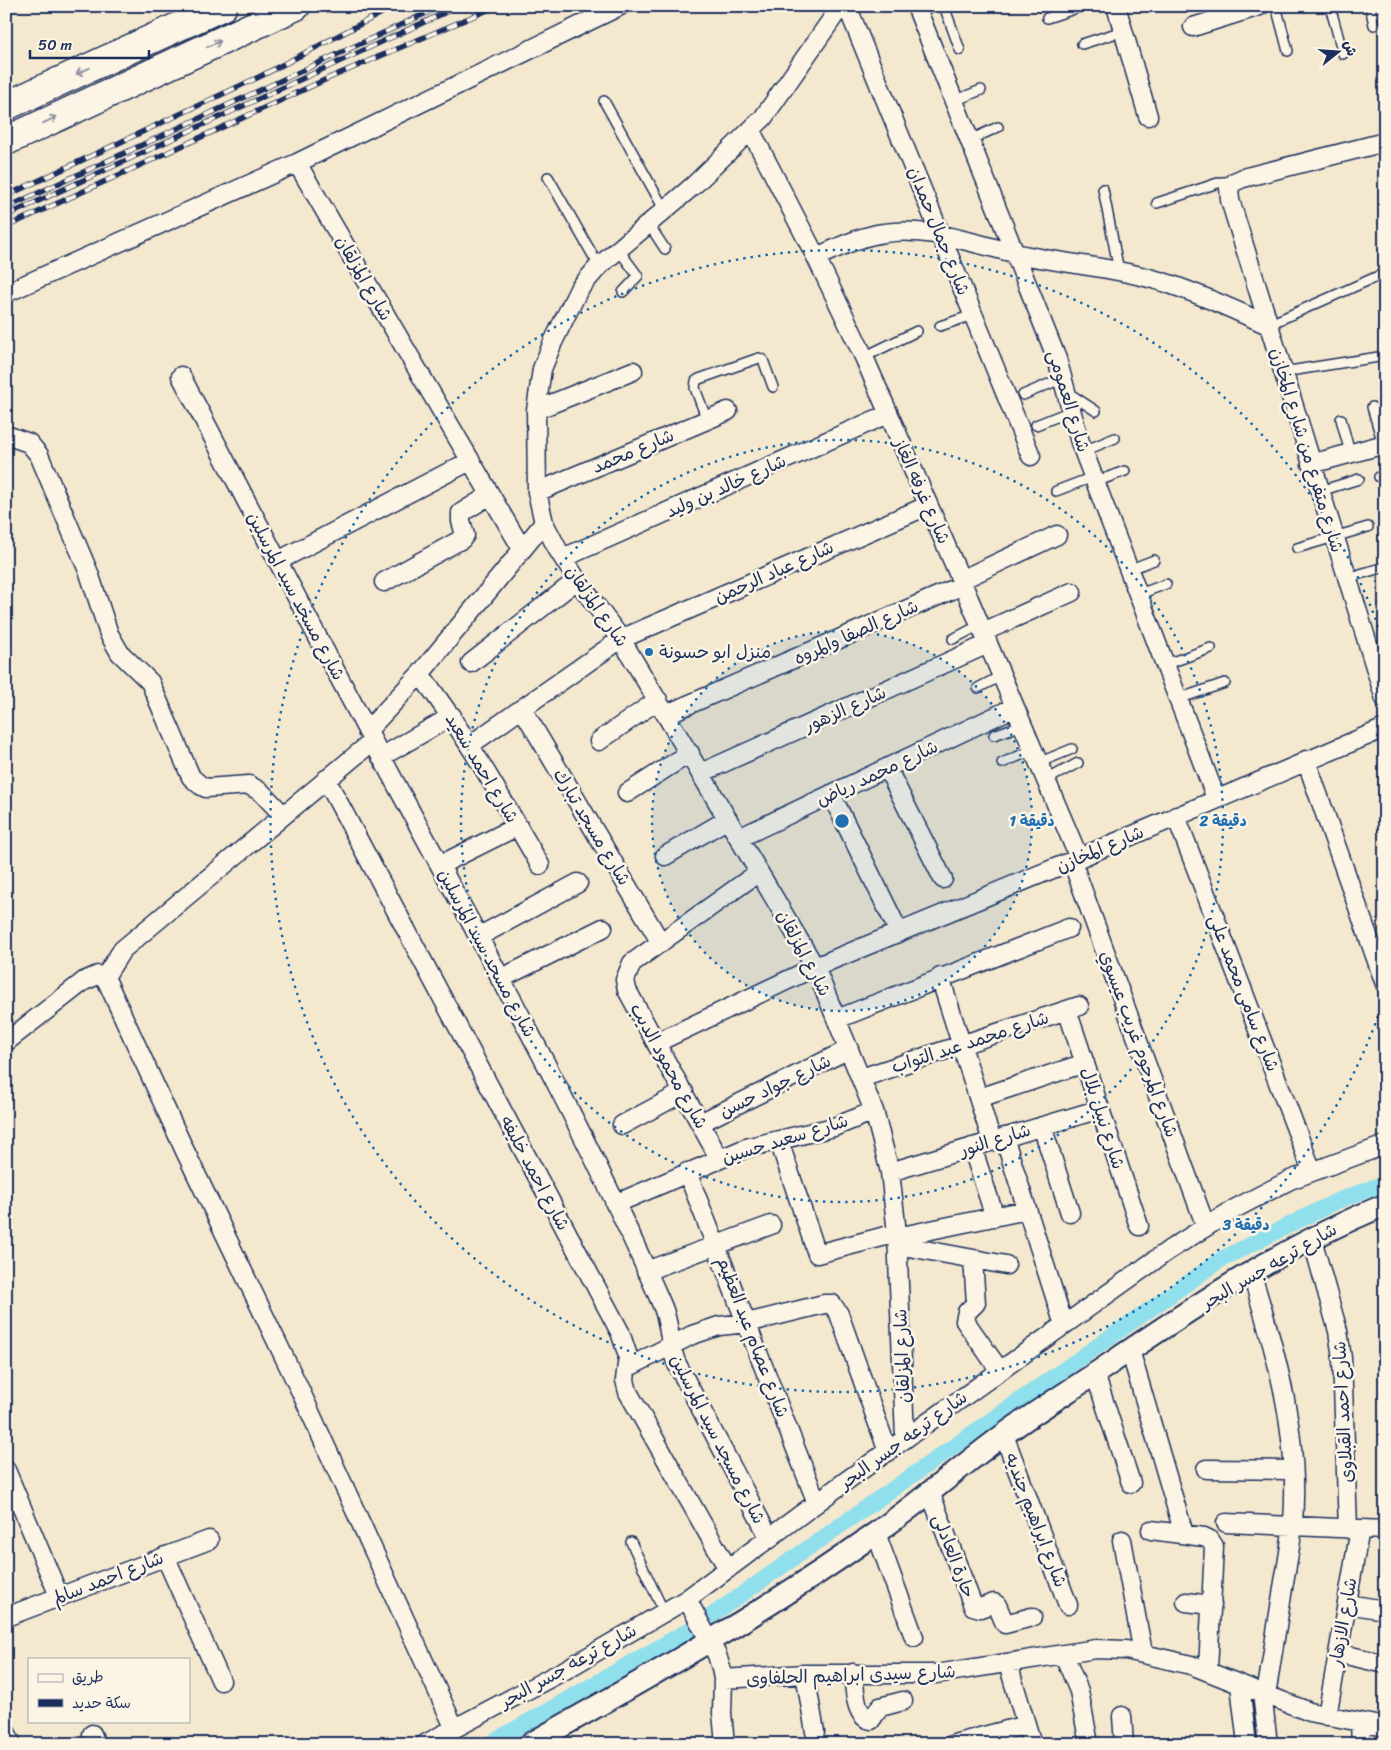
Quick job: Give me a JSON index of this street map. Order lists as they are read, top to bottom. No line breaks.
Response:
{"streets":{"street":["شارع جمال حمدان","شارع المزلقان","شارع العمومى","شارع متفرع من شارع المخازن","شارع محمد","شارع خالد بن وليد","شارع غرفه الغاز","شارع عباد الرحمن","شارع مسجد سيد المرسلين","شارع الصفا والمروه","شارع الزهور","شارع احمد سعيد","شارع محمد رياض","شارع مسجد تبارك","شارع المخازن","شارع سامى محمد على","شارع محمد عبد التواب","شارع المرحوم غريب عيسوي","شارع محمود الديب","شارع جواد حسن","شارع نبيل بلال","شارع سعيد حسين","شارع النور","شارع احمد خليفه","شارع ترعه جسر البحر","شارع عصام عبد العظيم","شارع احمد القبلاوى","شارع ابراهيم جنديه","حارة العادلى","شارع احمد سالم","شارع الازهار","شارع سيدى ابراهيم الحلفاوى"]},"crossings":[["شارع المزلقان","شارع محمد"],["شارع المزلقان","شارع خالد بن وليد"],["شارع المزلقان","شارع غرفه الغاز"],["شارع المزلقان","شارع عباد الرحمن"],["شارع المزلقان","شارع الصفا والمروه"],["شارع المزلقان","شارع الزهور"],["شارع المزلقان","شارع محمد رياض"],["شارع المزلقان","شارع المخازن"],["شارع المزلقان","شارع محمد عبد التواب"],["شارع المزلقان","شارع جواد حسن"],["شارع المزلقان","شارع سعيد حسين"],["شارع المزلقان","شارع النور"],["شارع المزلقان","شارع ترعه جسر البحر"],["شارع المزلقان","شارع عصام عبد العظيم"],["شارع العمومى","شارع المخازن"],["شارع خالد بن وليد","شارع غرفه الغاز"],["شارع غرفه الغاز","شارع عباد الرحمن"],["شارع غرفه الغاز","شارع الصفا والمروه"],["شارع غرفه الغاز","شارع الزهور"],["شارع غرفه الغاز","شارع محمد رياض"],["شارع غرفه الغاز","شارع المخازن"],["شارع غرفه الغاز","شارع المرحوم غريب عيسوي"],["شارع عباد الرحمن","شارع احمد سعيد"],["شارع عباد الرحمن","شارع مسجد تبارك"],["شارع مسجد سيد المرسلين","شارع سعيد حسين"],["شارع مسجد سيد المرسلين","شارع ترعه جسر البحر"],["شارع مسجد تبارك","شارع محمود الديب"],["شارع المخازن","شارع سامى محمد على"],["شارع المخازن","شارع المرحوم غريب عيسوي"],["شارع المخازن","شارع محمود الديب"],["شارع سامى محمد على","شارع ترعه جسر البحر"],["شارع محمد عبد التواب","شارع نبيل بلال"],["شارع المرحوم غريب عيسوي","شارع ترعه جسر البحر"],["شارع محمود الديب","شارع جواد حسن"],["شارع محمود الديب","شارع سعيد حسين"],["شارع نبيل بلال","شارع النور"],["شارع سعيد حسين","شارع عصام عبد العظيم"],["شارع احمد خليفه","شارع ترعه جسر البحر"],["شارع ترعه جسر البحر","شارع عصام عبد العظيم"],["شارع ترعه جسر البحر","شارع احمد القبلاوى"],["شارع ترعه جسر البحر","شارع ابراهيم جنديه"],["شارع ترعه جسر البحر","حارة العادلى"],["شارع احمد القبلاوى","شارع الازهار"],["شارع الازهار","شارع سيدى ابراهيم الحلفاوى"]],"places":["منزل ابو حسونة"],"legend":["طريق","سكة حديد"],"scale_bar":"50 m","north":"right","rings":["1 دقيقة","2 دقيقة","3 دقيقة"]}
